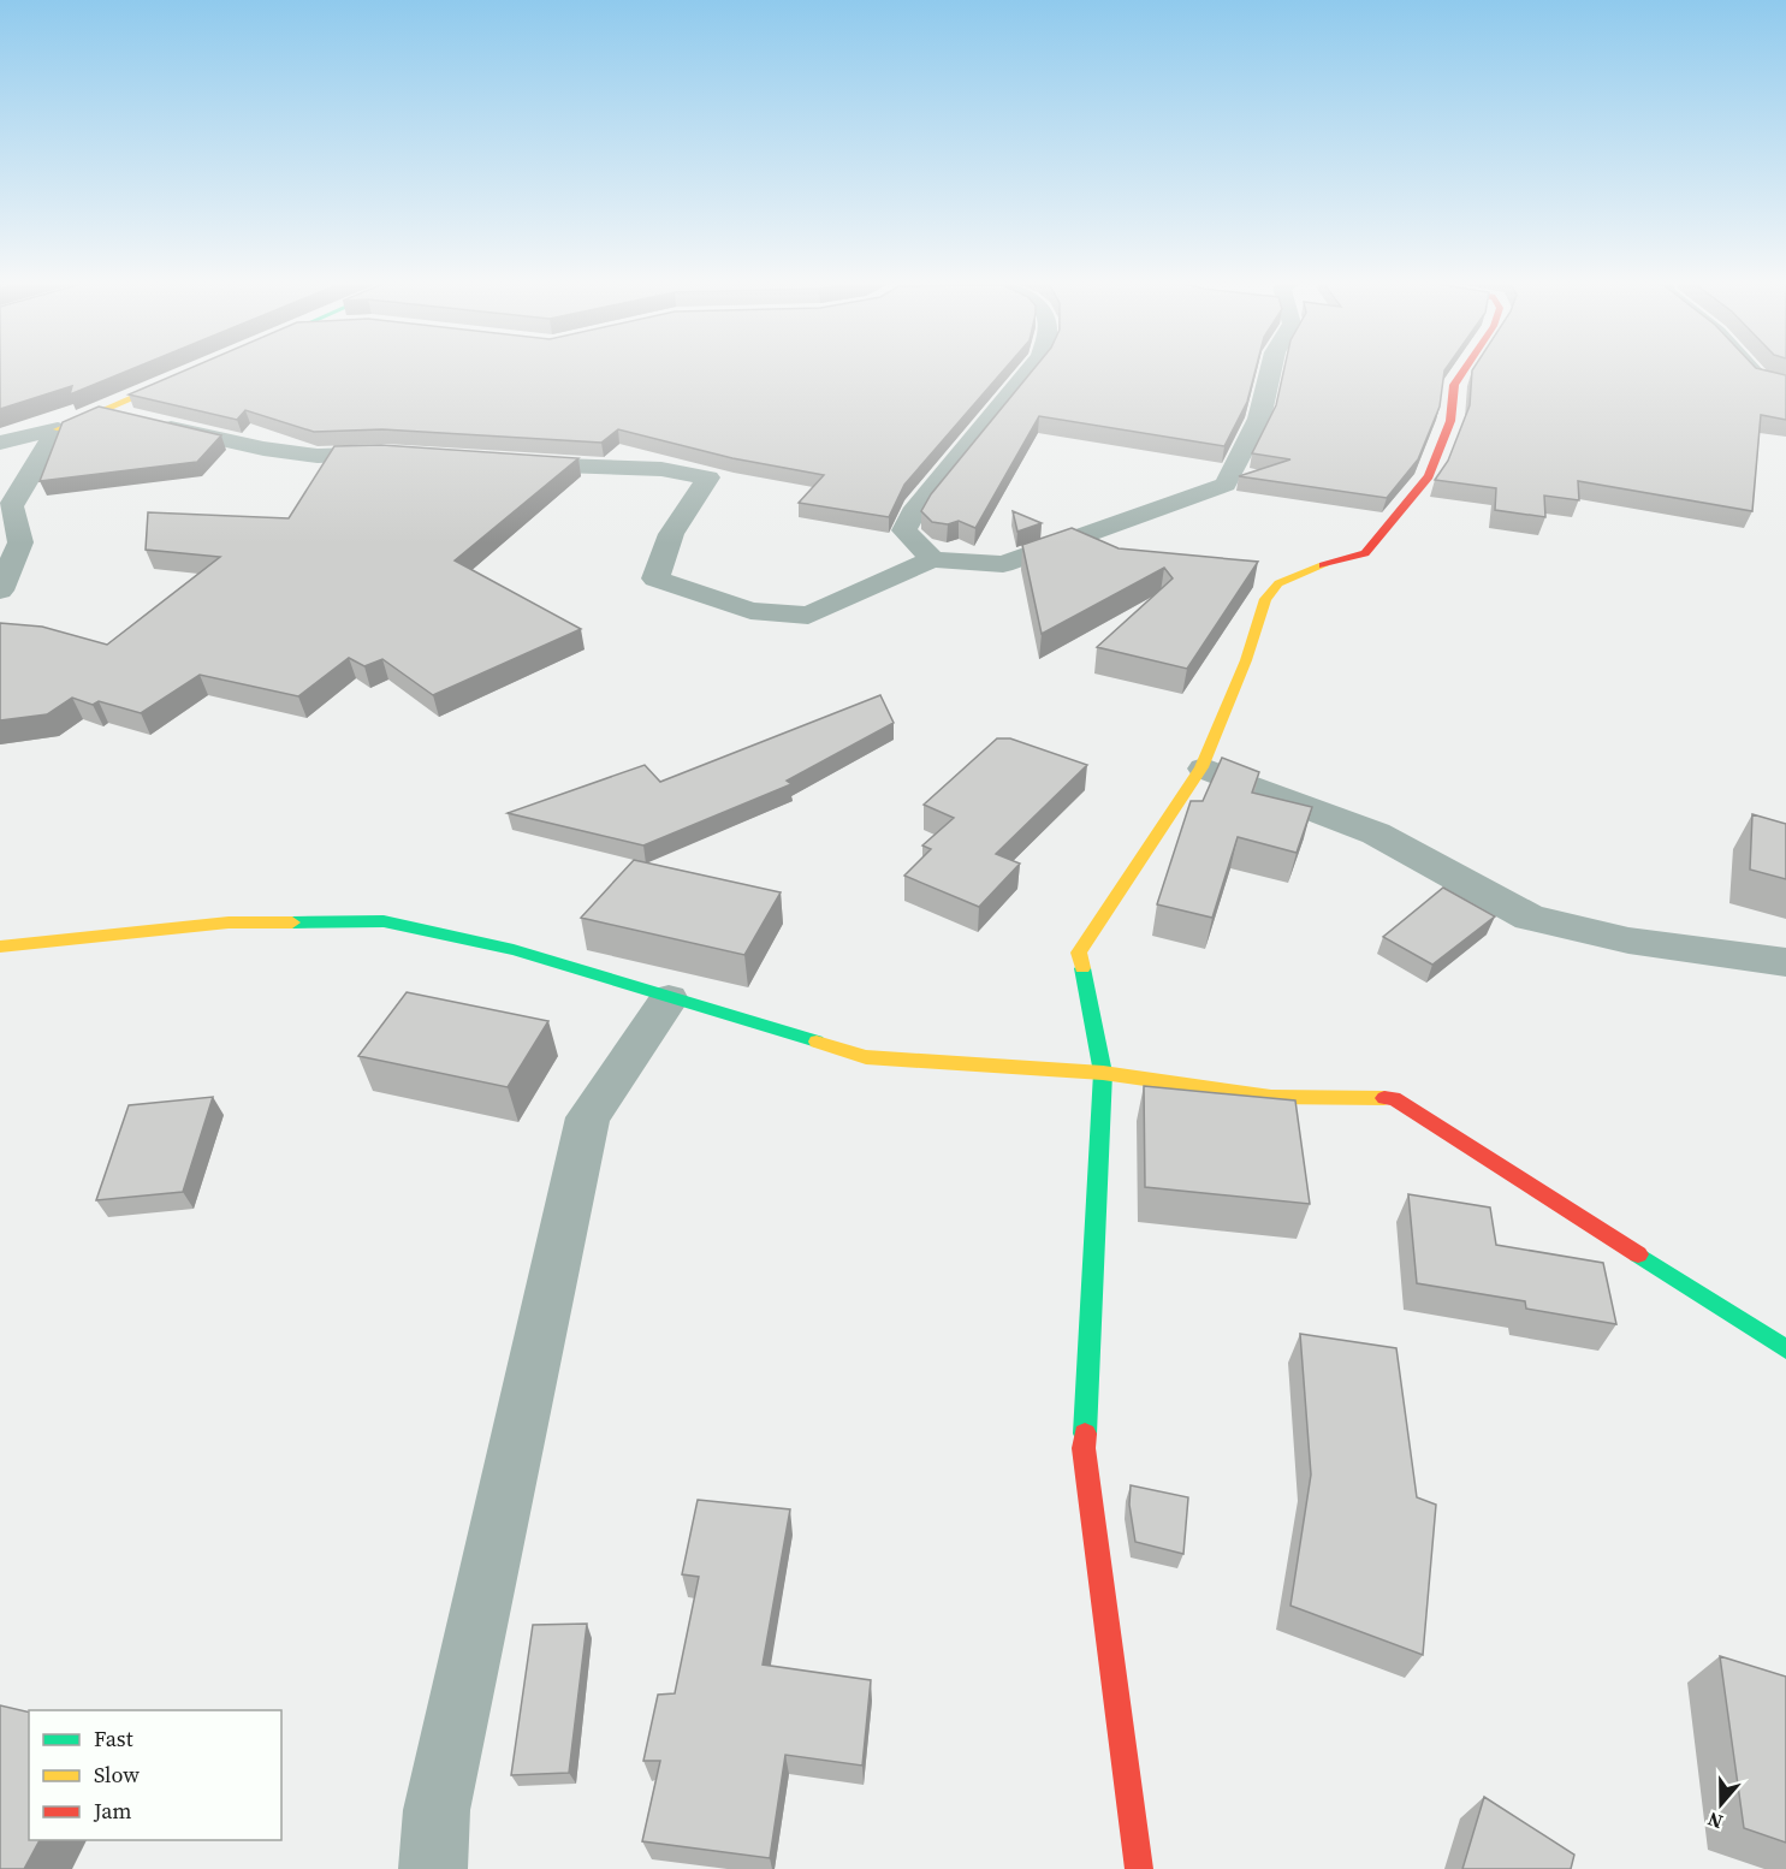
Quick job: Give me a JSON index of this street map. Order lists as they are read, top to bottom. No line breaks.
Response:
{"legend":["Fast","Slow","Jam"],"north":"bottom"}
